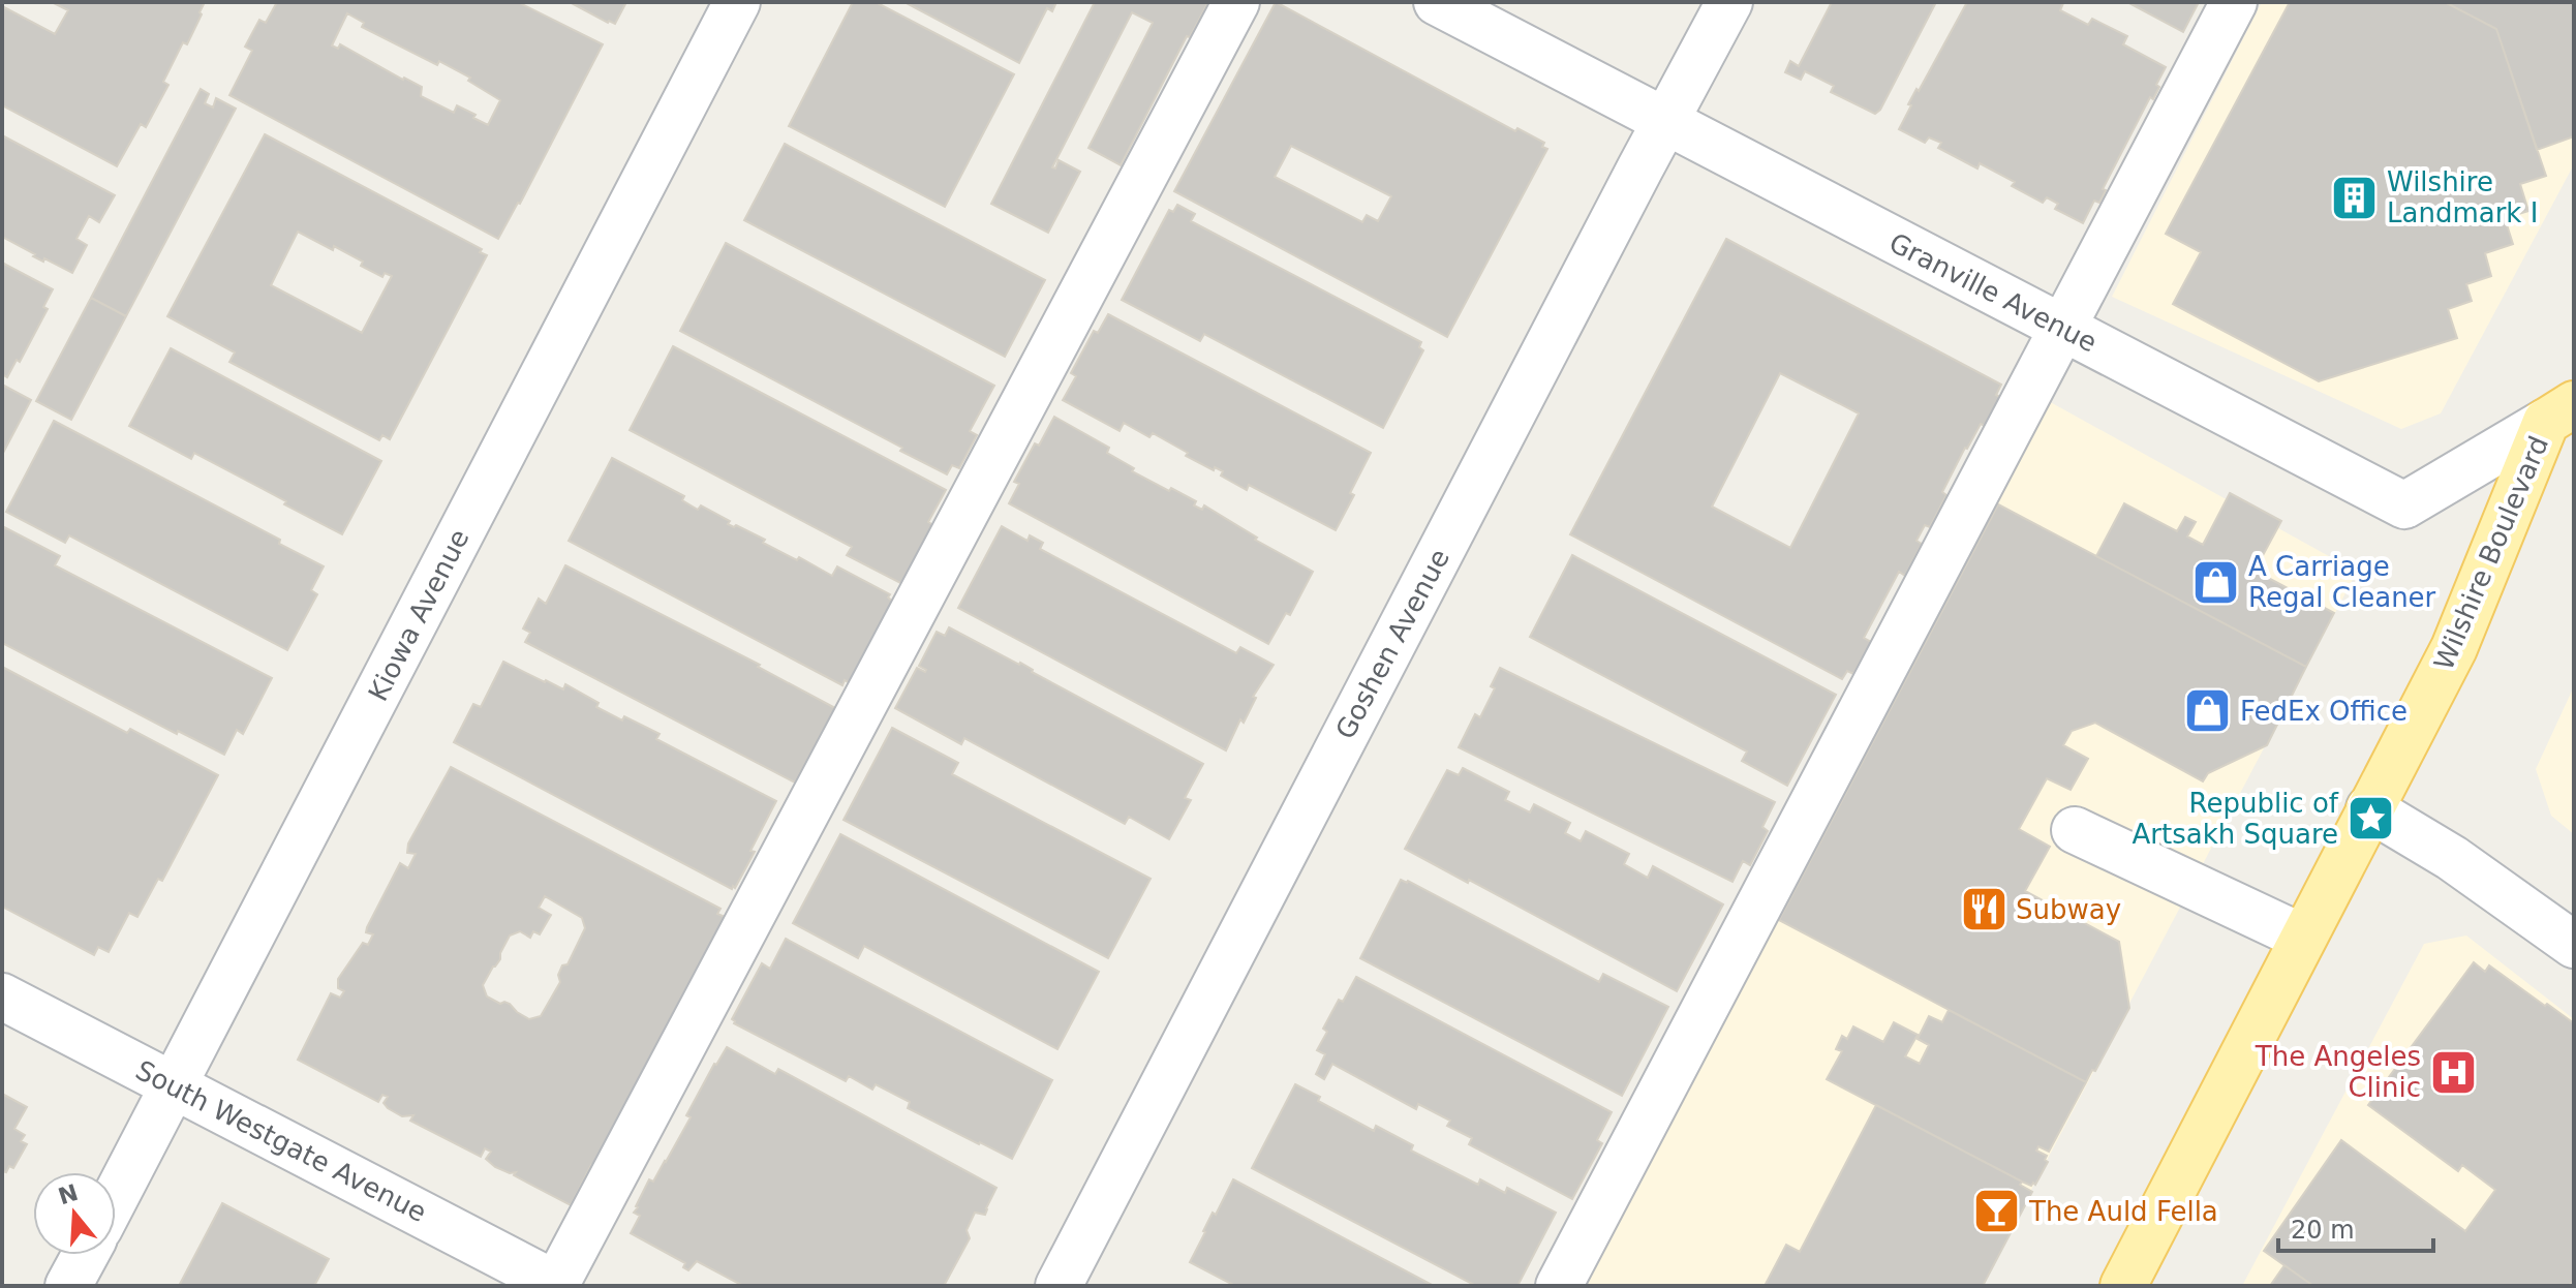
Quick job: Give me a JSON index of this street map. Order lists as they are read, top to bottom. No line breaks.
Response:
{"streets":{"main road":["Wilshire Boulevard"],"street":["Granville Avenue","Kiowa Avenue","Goshen Avenue","South Westgate Avenue"]},"crossings":[["Granville Avenue","Wilshire Boulevard"],["Granville Avenue","Goshen Avenue"],["Kiowa Avenue","South Westgate Avenue"]],"places":{"building":["Wilshire Landmark I"],"shop":["A Carriage Regal Cleaner","FedEx Office"],"place":["Republic of Artsakh Square"],"restaurant":["Subway"],"hospital":["The Angeles Clinic"],"bar":["The Auld Fella"]},"scale_bar":"20 m","north":"top"}
